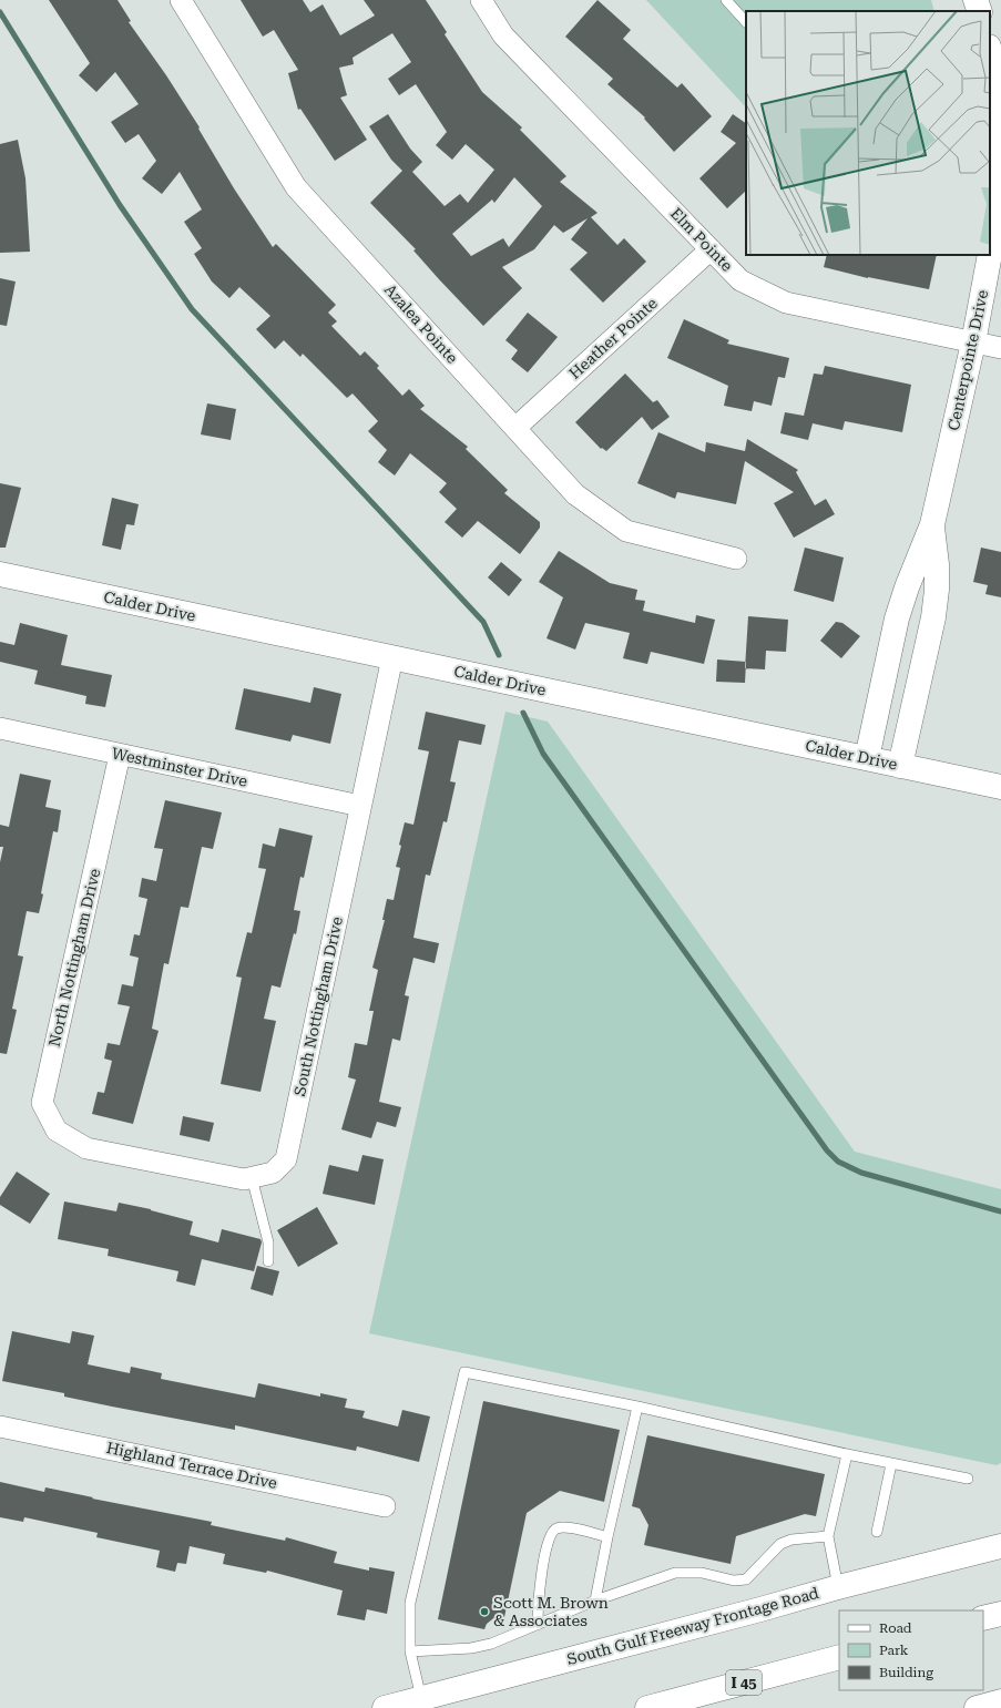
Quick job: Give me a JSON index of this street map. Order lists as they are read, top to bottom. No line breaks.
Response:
{"streets":{"main road":["Centerpointe Drive","Calder Drive","South Gulf Freeway Frontage Road","I 45"],"street":["Elm Pointe","Azalea Pointe","Heather Pointe","Westminster Drive","North Nottingham Drive","South Nottingham Drive","Highland Terrace Drive"]},"crossings":[["Elm Pointe","Heather Pointe"],["Elm Pointe","Centerpointe Drive"],["Azalea Pointe","Heather Pointe"],["Centerpointe Drive","Calder Drive"],["Calder Drive","South Nottingham Drive"],["Westminster Drive","North Nottingham Drive"],["Westminster Drive","South Nottingham Drive"],["North Nottingham Drive","South Nottingham Drive"]],"places":["Scott M. Brown & Associates"],"legend":["Road","Park","Building"]}
